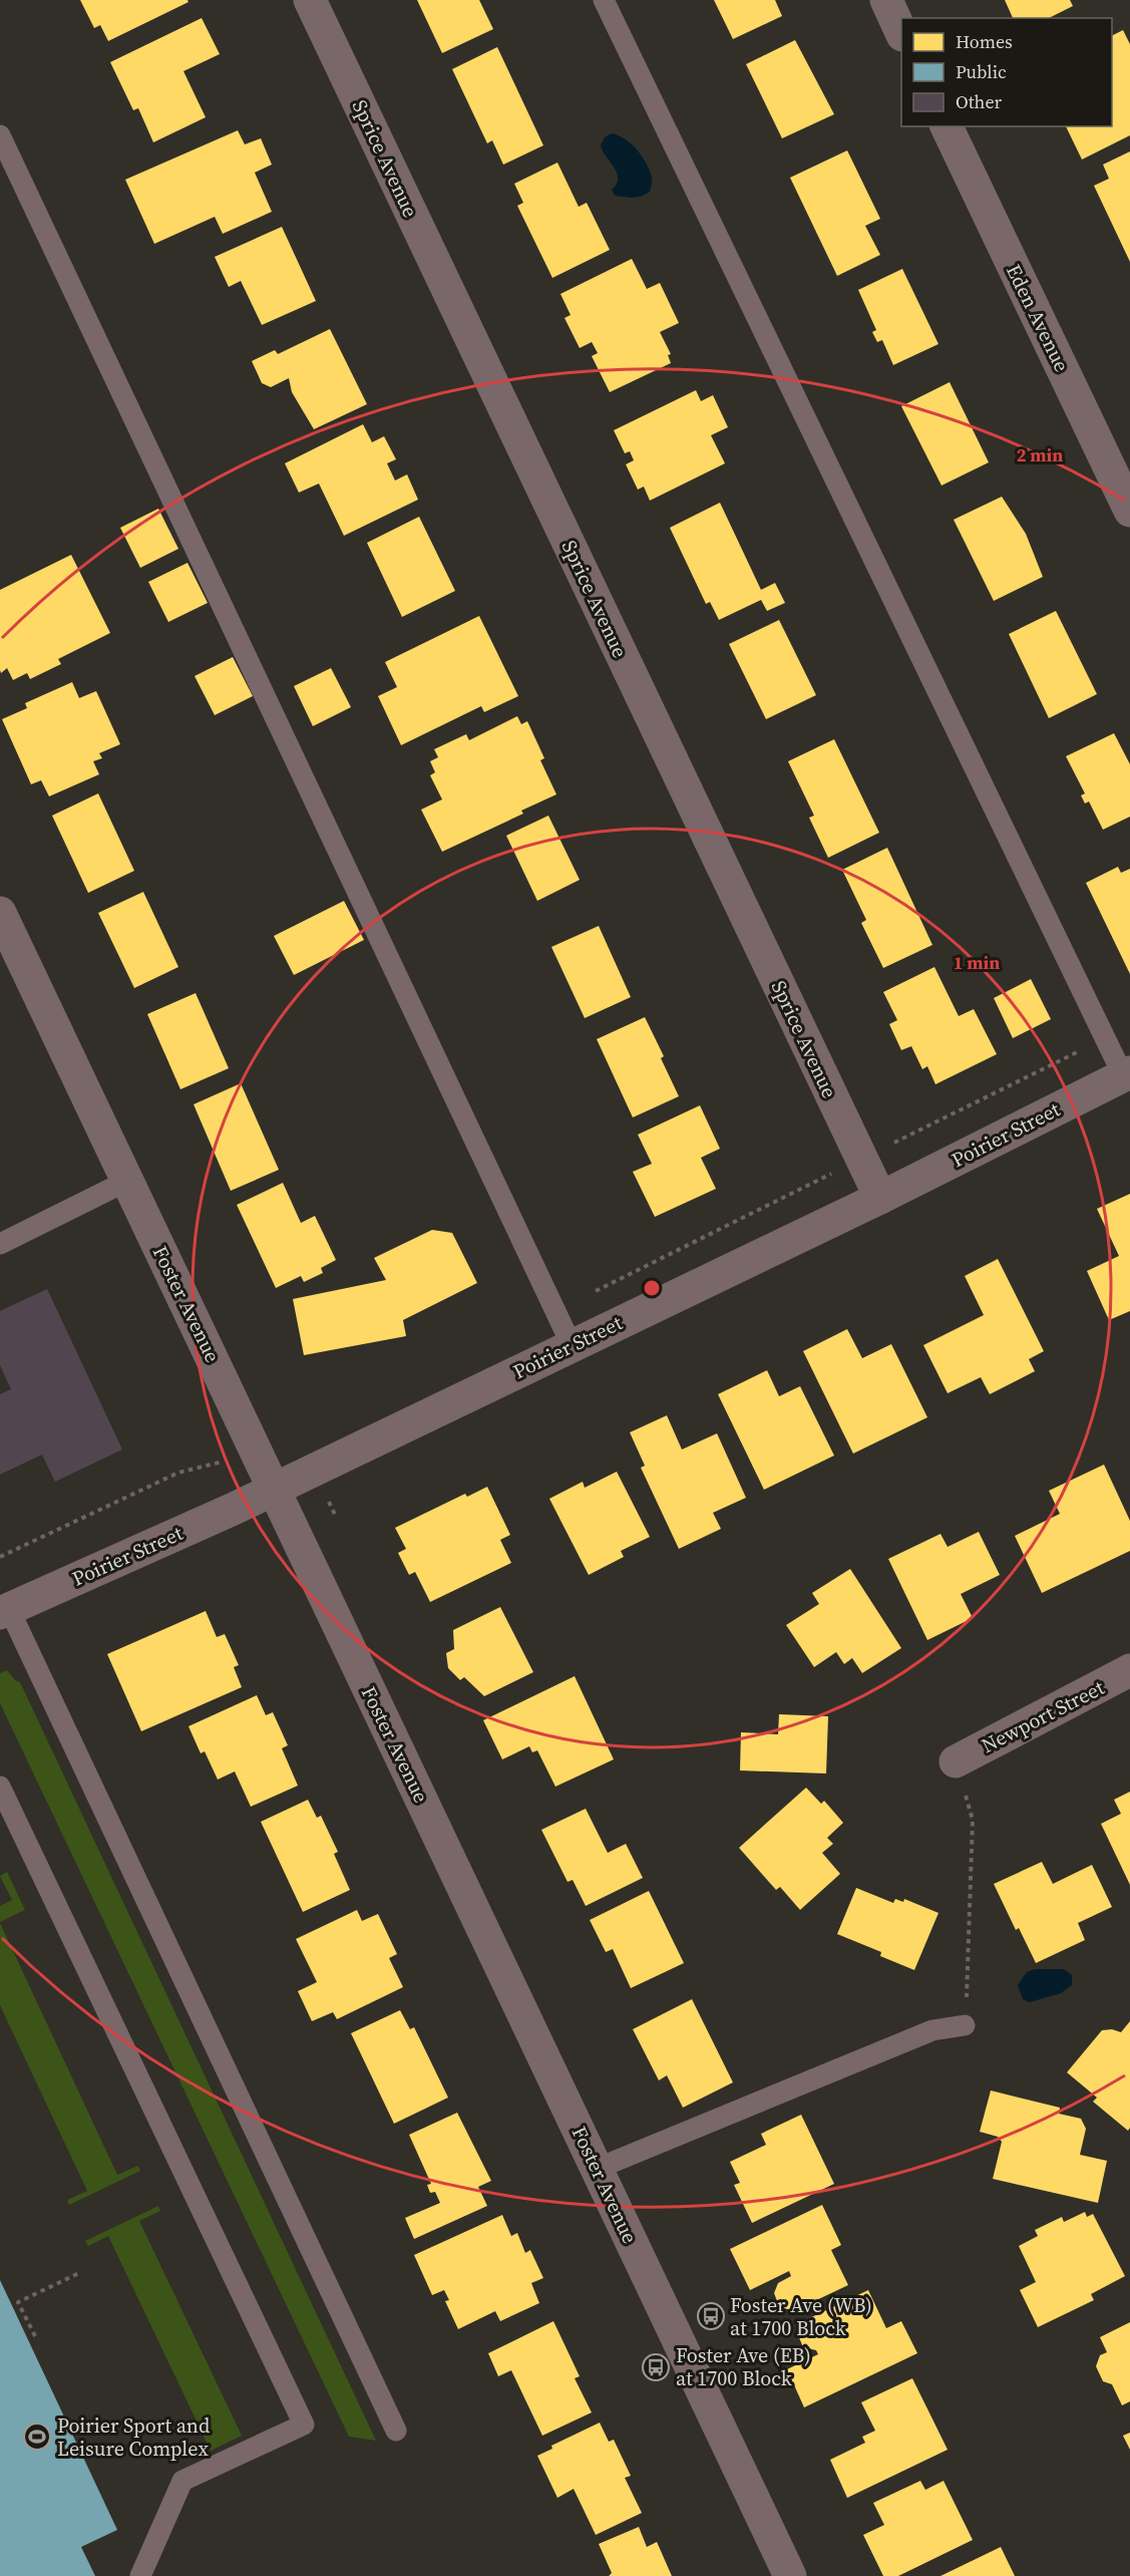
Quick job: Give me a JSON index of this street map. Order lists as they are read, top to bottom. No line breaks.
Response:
{"streets":{"street":["Sprice Avenue","Eden Avenue","Poirier Street","Foster Avenue","Newport Street"]},"crossings":[["Sprice Avenue","Poirier Street"],["Poirier Street","Foster Avenue"]],"places":{"bus stop":["Foster Ave (WB) at 1700 Block","Foster Ave (EB) at 1700 Block"],"sports":["Poirier Sport and Leisure Complex"]},"legend":["Homes","Public","Other"],"rings":["2 min","1 min"]}
